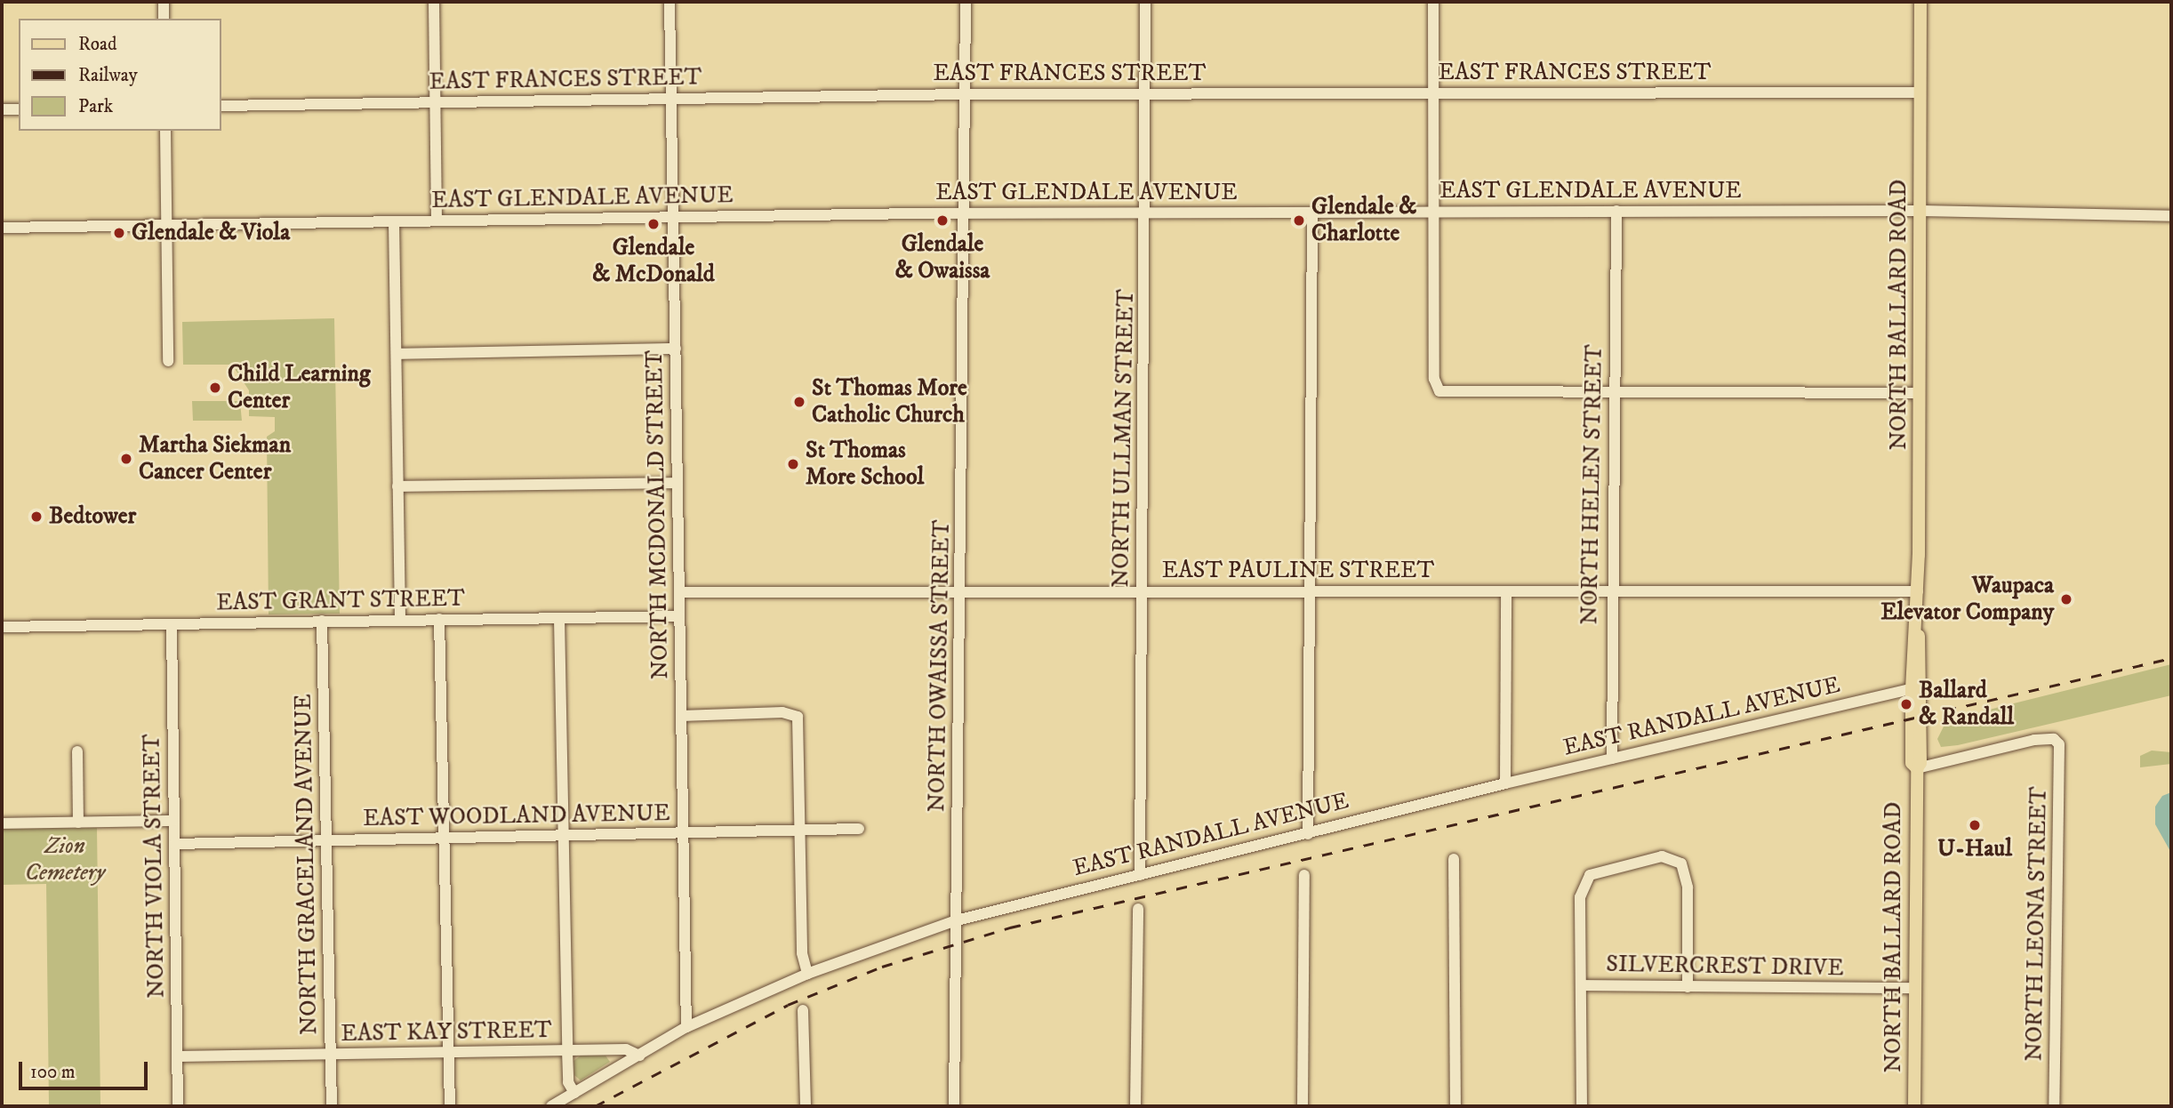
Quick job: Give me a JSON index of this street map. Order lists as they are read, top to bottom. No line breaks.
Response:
{"streets":{"main road":["NORTH BALLARD ROAD"],"street":["EAST FRANCES STREET","EAST GLENDALE AVENUE","NORTH ULLMAN STREET","NORTH HELEN STREET","NORTH MCDONALD STREET","EAST PAULINE STREET","EAST GRANT STREET","NORTH OWAISSA STREET","EAST RANDALL AVENUE","EAST WOODLAND AVENUE","NORTH GRACELAND AVENUE","NORTH VIOLA STREET","NORTH LEONA STREET","SILVERCREST DRIVE","EAST KAY STREET"]},"crossings":[["EAST FRANCES STREET","NORTH BALLARD ROAD"],["EAST FRANCES STREET","NORTH ULLMAN STREET"],["EAST FRANCES STREET","NORTH MCDONALD STREET"],["EAST FRANCES STREET","NORTH OWAISSA STREET"],["EAST GLENDALE AVENUE","NORTH BALLARD ROAD"],["EAST GLENDALE AVENUE","NORTH ULLMAN STREET"],["EAST GLENDALE AVENUE","NORTH HELEN STREET"],["EAST GLENDALE AVENUE","NORTH MCDONALD STREET"],["EAST GLENDALE AVENUE","NORTH OWAISSA STREET"],["NORTH BALLARD ROAD","EAST PAULINE STREET"],["NORTH BALLARD ROAD","EAST RANDALL AVENUE"],["NORTH BALLARD ROAD","NORTH LEONA STREET"],["NORTH BALLARD ROAD","SILVERCREST DRIVE"],["NORTH ULLMAN STREET","EAST PAULINE STREET"],["NORTH ULLMAN STREET","EAST RANDALL AVENUE"],["NORTH HELEN STREET","EAST PAULINE STREET"],["NORTH HELEN STREET","EAST RANDALL AVENUE"],["NORTH MCDONALD STREET","EAST PAULINE STREET"],["NORTH MCDONALD STREET","EAST GRANT STREET"],["NORTH MCDONALD STREET","EAST RANDALL AVENUE"],["NORTH MCDONALD STREET","EAST WOODLAND AVENUE"],["EAST PAULINE STREET","NORTH OWAISSA STREET"],["EAST GRANT STREET","NORTH GRACELAND AVENUE"],["EAST GRANT STREET","NORTH VIOLA STREET"],["NORTH OWAISSA STREET","EAST RANDALL AVENUE"],["EAST RANDALL AVENUE","EAST KAY STREET"],["EAST WOODLAND AVENUE","NORTH GRACELAND AVENUE"],["EAST WOODLAND AVENUE","NORTH VIOLA STREET"],["NORTH GRACELAND AVENUE","EAST KAY STREET"],["NORTH VIOLA STREET","EAST KAY STREET"]],"parks":["Zion Cemetery"],"places":["Glendale & Owaissa","Glendale & Charlotte","Glendale & McDonald","Glendale & Viola","Child Learning Center","St Thomas More Catholic Church","Martha Siekman Cancer Center","St Thomas More School","Bedtower","Waupaca Elevator Company","Ballard & Randall","U-Haul"],"legend":["Road","Railway","Park"],"scale_bar":"100 m"}
